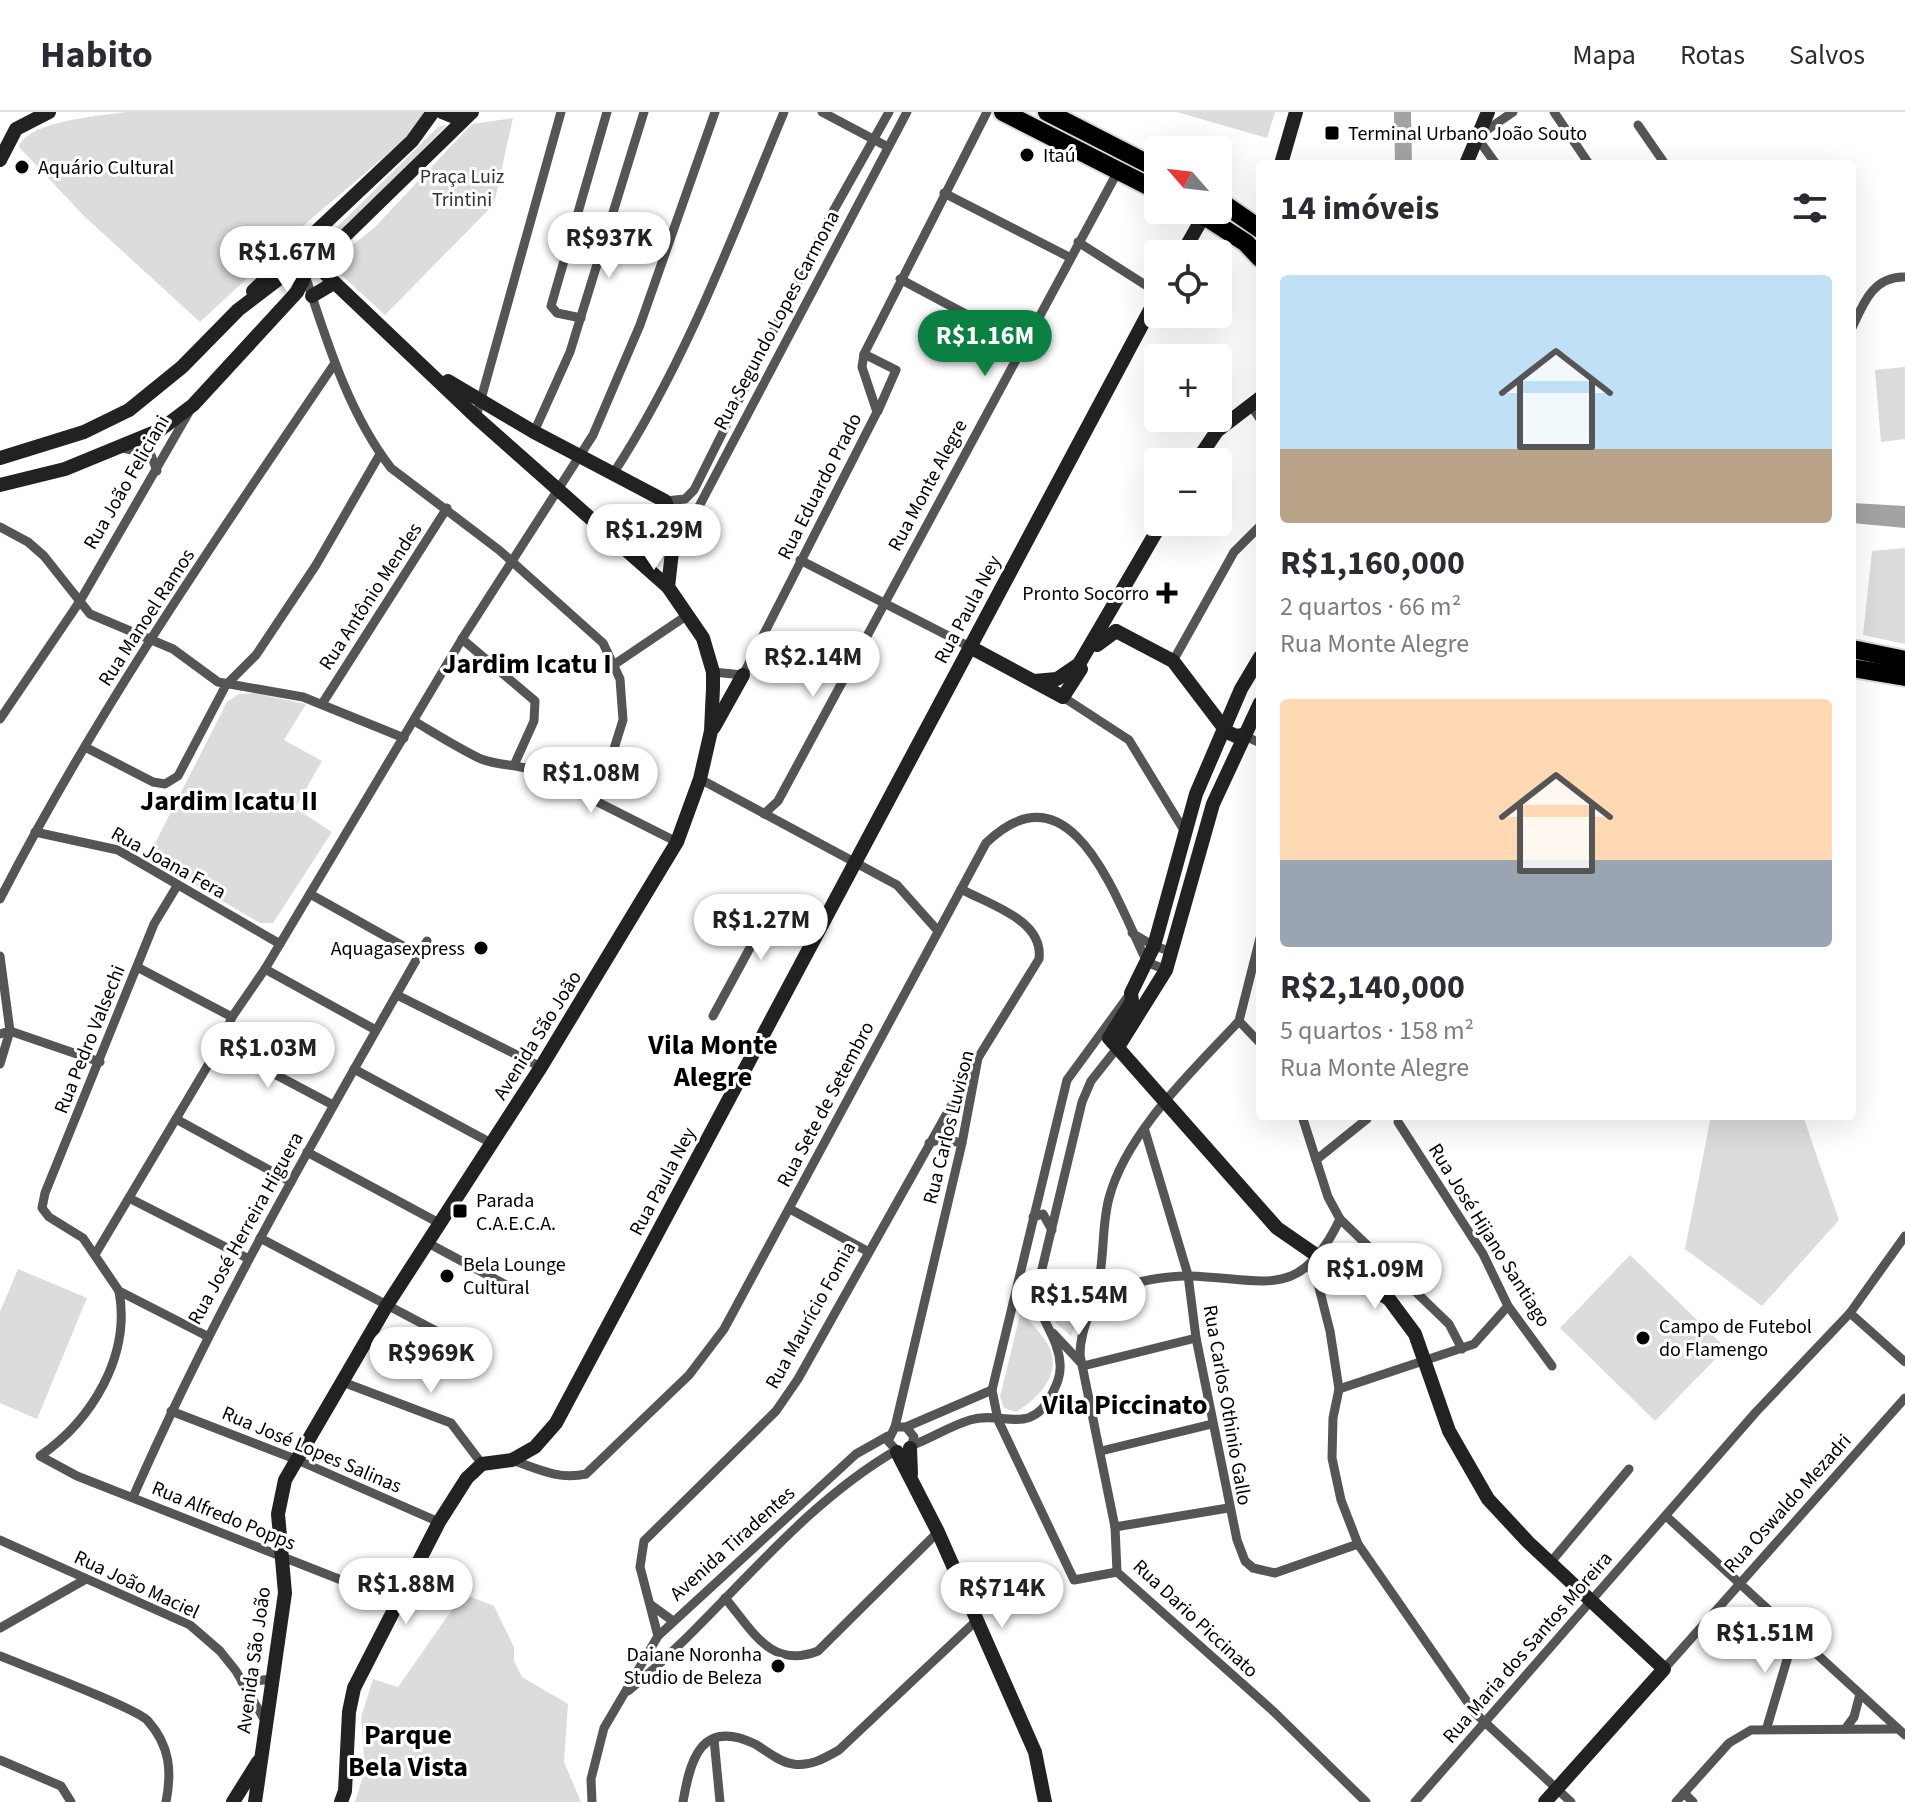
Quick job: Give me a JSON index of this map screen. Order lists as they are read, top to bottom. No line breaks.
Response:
{"streets":{"main road":["Rua João Feliciani","Rua Paula Ney","Avenida São João"],"street":["Rua Segundo Lopes Carmona","Rua Monte Alegre","Rua Eduardo Prado","Rua Antônio Mendes","Rua Manoel Ramos","Rua Joana Fera","Rua Pedro Valsechi","Rua Sete de Setembro","Rua Carlos Luvison","Rua José Herreira Higuera","Rua José Hijano Santiago","Rua Maurício Fomia","Rua Carlos Othinio Gallo","Rua José Lopes Salinas","Rua Oswaldo Mezadri","Rua Alfredo Popps","Avenida Tiradentes","Rua João Maciel","Rua Dario Piccinato","Rua Maria dos Santos Moreira"]},"crossings":[["Rua João Feliciani","Avenida São João"],["Rua Paula Ney","Rua Sete de Setembro"],["Rua Manoel Ramos","Rua Joana Fera"],["Rua Joana Fera","Rua Pedro Valsechi"],["Avenida São João","Rua José Lopes Salinas"],["Avenida São João","Rua Alfredo Popps"],["Avenida São João","Rua João Maciel"],["Rua Sete de Setembro","Rua Carlos Luvison"],["Rua Carlos Luvison","Rua Maurício Fomia"],["Rua José Herreira Higuera","Rua José Lopes Salinas"],["Rua José Herreira Higuera","Rua Alfredo Popps"],["Rua Maurício Fomia","Avenida Tiradentes"],["Rua Carlos Othinio Gallo","Rua Dario Piccinato"]],"districts":["Jardim Icatu I","Jardim Icatu II","Vila Monte Alegre","Vila Piccinato","Parque Bela Vista"],"parks":["Praça Luiz Trintini"],"places":{"transit":["Terminal Urbano João Souto","Parada C.A.E.C.A."],"other":["Itaú","Aquário Cultural","Aquagasexpress","Bela Lounge Cultural","Campo de Futebol do Flamengo","Daiane Noronha Studio de Beleza"],"health":["Pronto Socorro"]},"north":"top left","page":{"header":"Habito","nav":["Mapa","Rotas","Salvos"],"map_buttons":["+","−"],"heading":"14 imóveis","price":["R$937K","R$1.67M","R$1.16M","R$1.29M","R$2.14M","R$1.08M","R$1.27M","R$1.03M","R$1.09M","R$1.54M","R$969K","R$1.88M","R$714K","R$1.51M"],"list":[{"name":"R$1,160,000","note":"2 quartos · 66 m² · Rua Monte Alegre"},{"name":"R$2,140,000","note":"5 quartos · 158 m² · Rua Monte Alegre"}]}}
